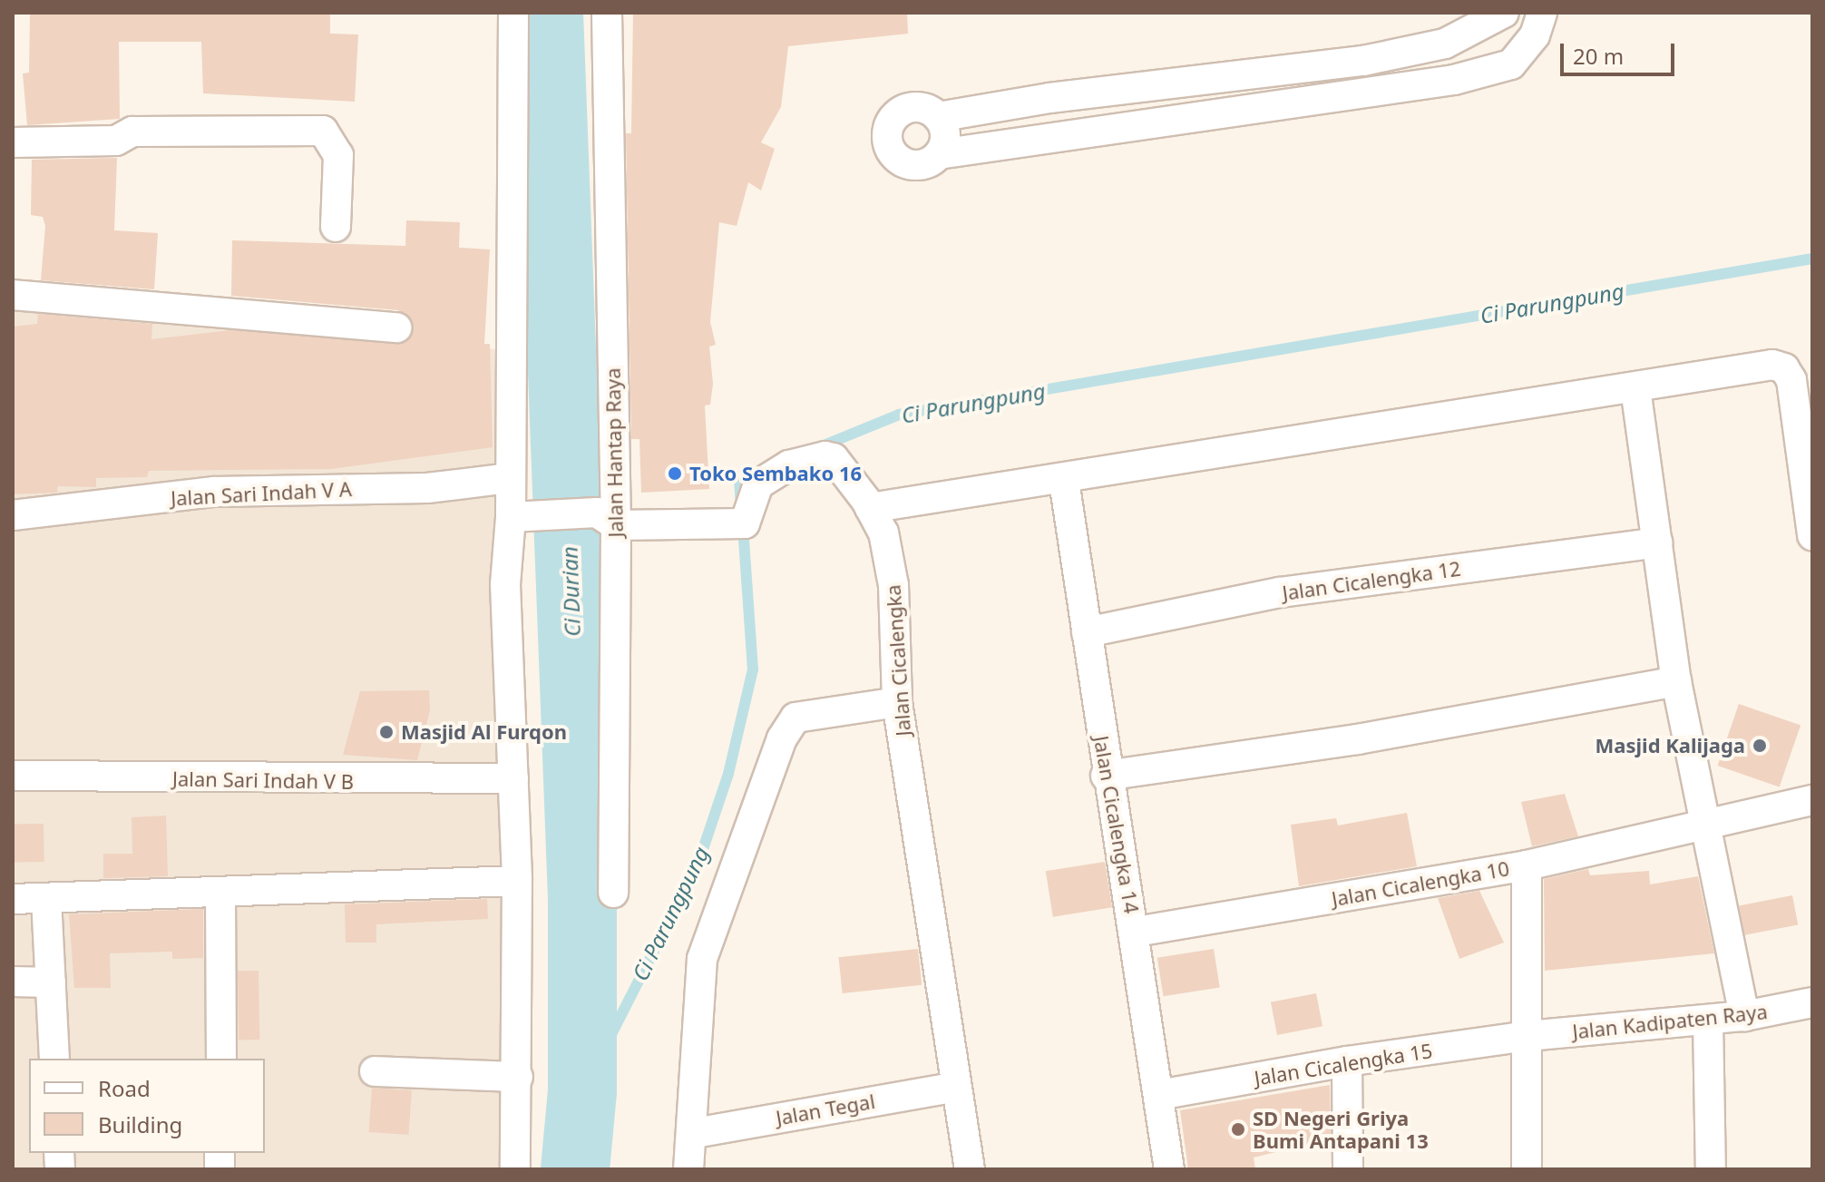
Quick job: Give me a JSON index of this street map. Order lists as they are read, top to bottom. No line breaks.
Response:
{"streets":{"street":["Jalan Hantap Raya","Jalan Sari Indah V A","Jalan Cicalengka 12","Jalan Cicalengka","Jalan Sari Indah V B","Jalan Cicalengka 14","Jalan Cicalengka 10","Jalan Kadipaten Raya","Jalan Cicalengka 15","Jalan Tegal"]},"crossings":[["Jalan Hantap Raya","Jalan Cicalengka"],["Jalan Cicalengka 12","Jalan Cicalengka 14"],["Jalan Cicalengka","Jalan Tegal"],["Jalan Cicalengka 14","Jalan Cicalengka 10"],["Jalan Cicalengka 14","Jalan Cicalengka 15"],["Jalan Kadipaten Raya","Jalan Cicalengka 15"]],"water":["Ci Parungpung","Ci Durian"],"places":["Toko Sembako 16","Masjid Al Furqon","Masjid Kalijaga","SD Negeri Griya Bumi Antapani 13"],"legend":["Road","Building"],"scale_bar":"20 m"}
